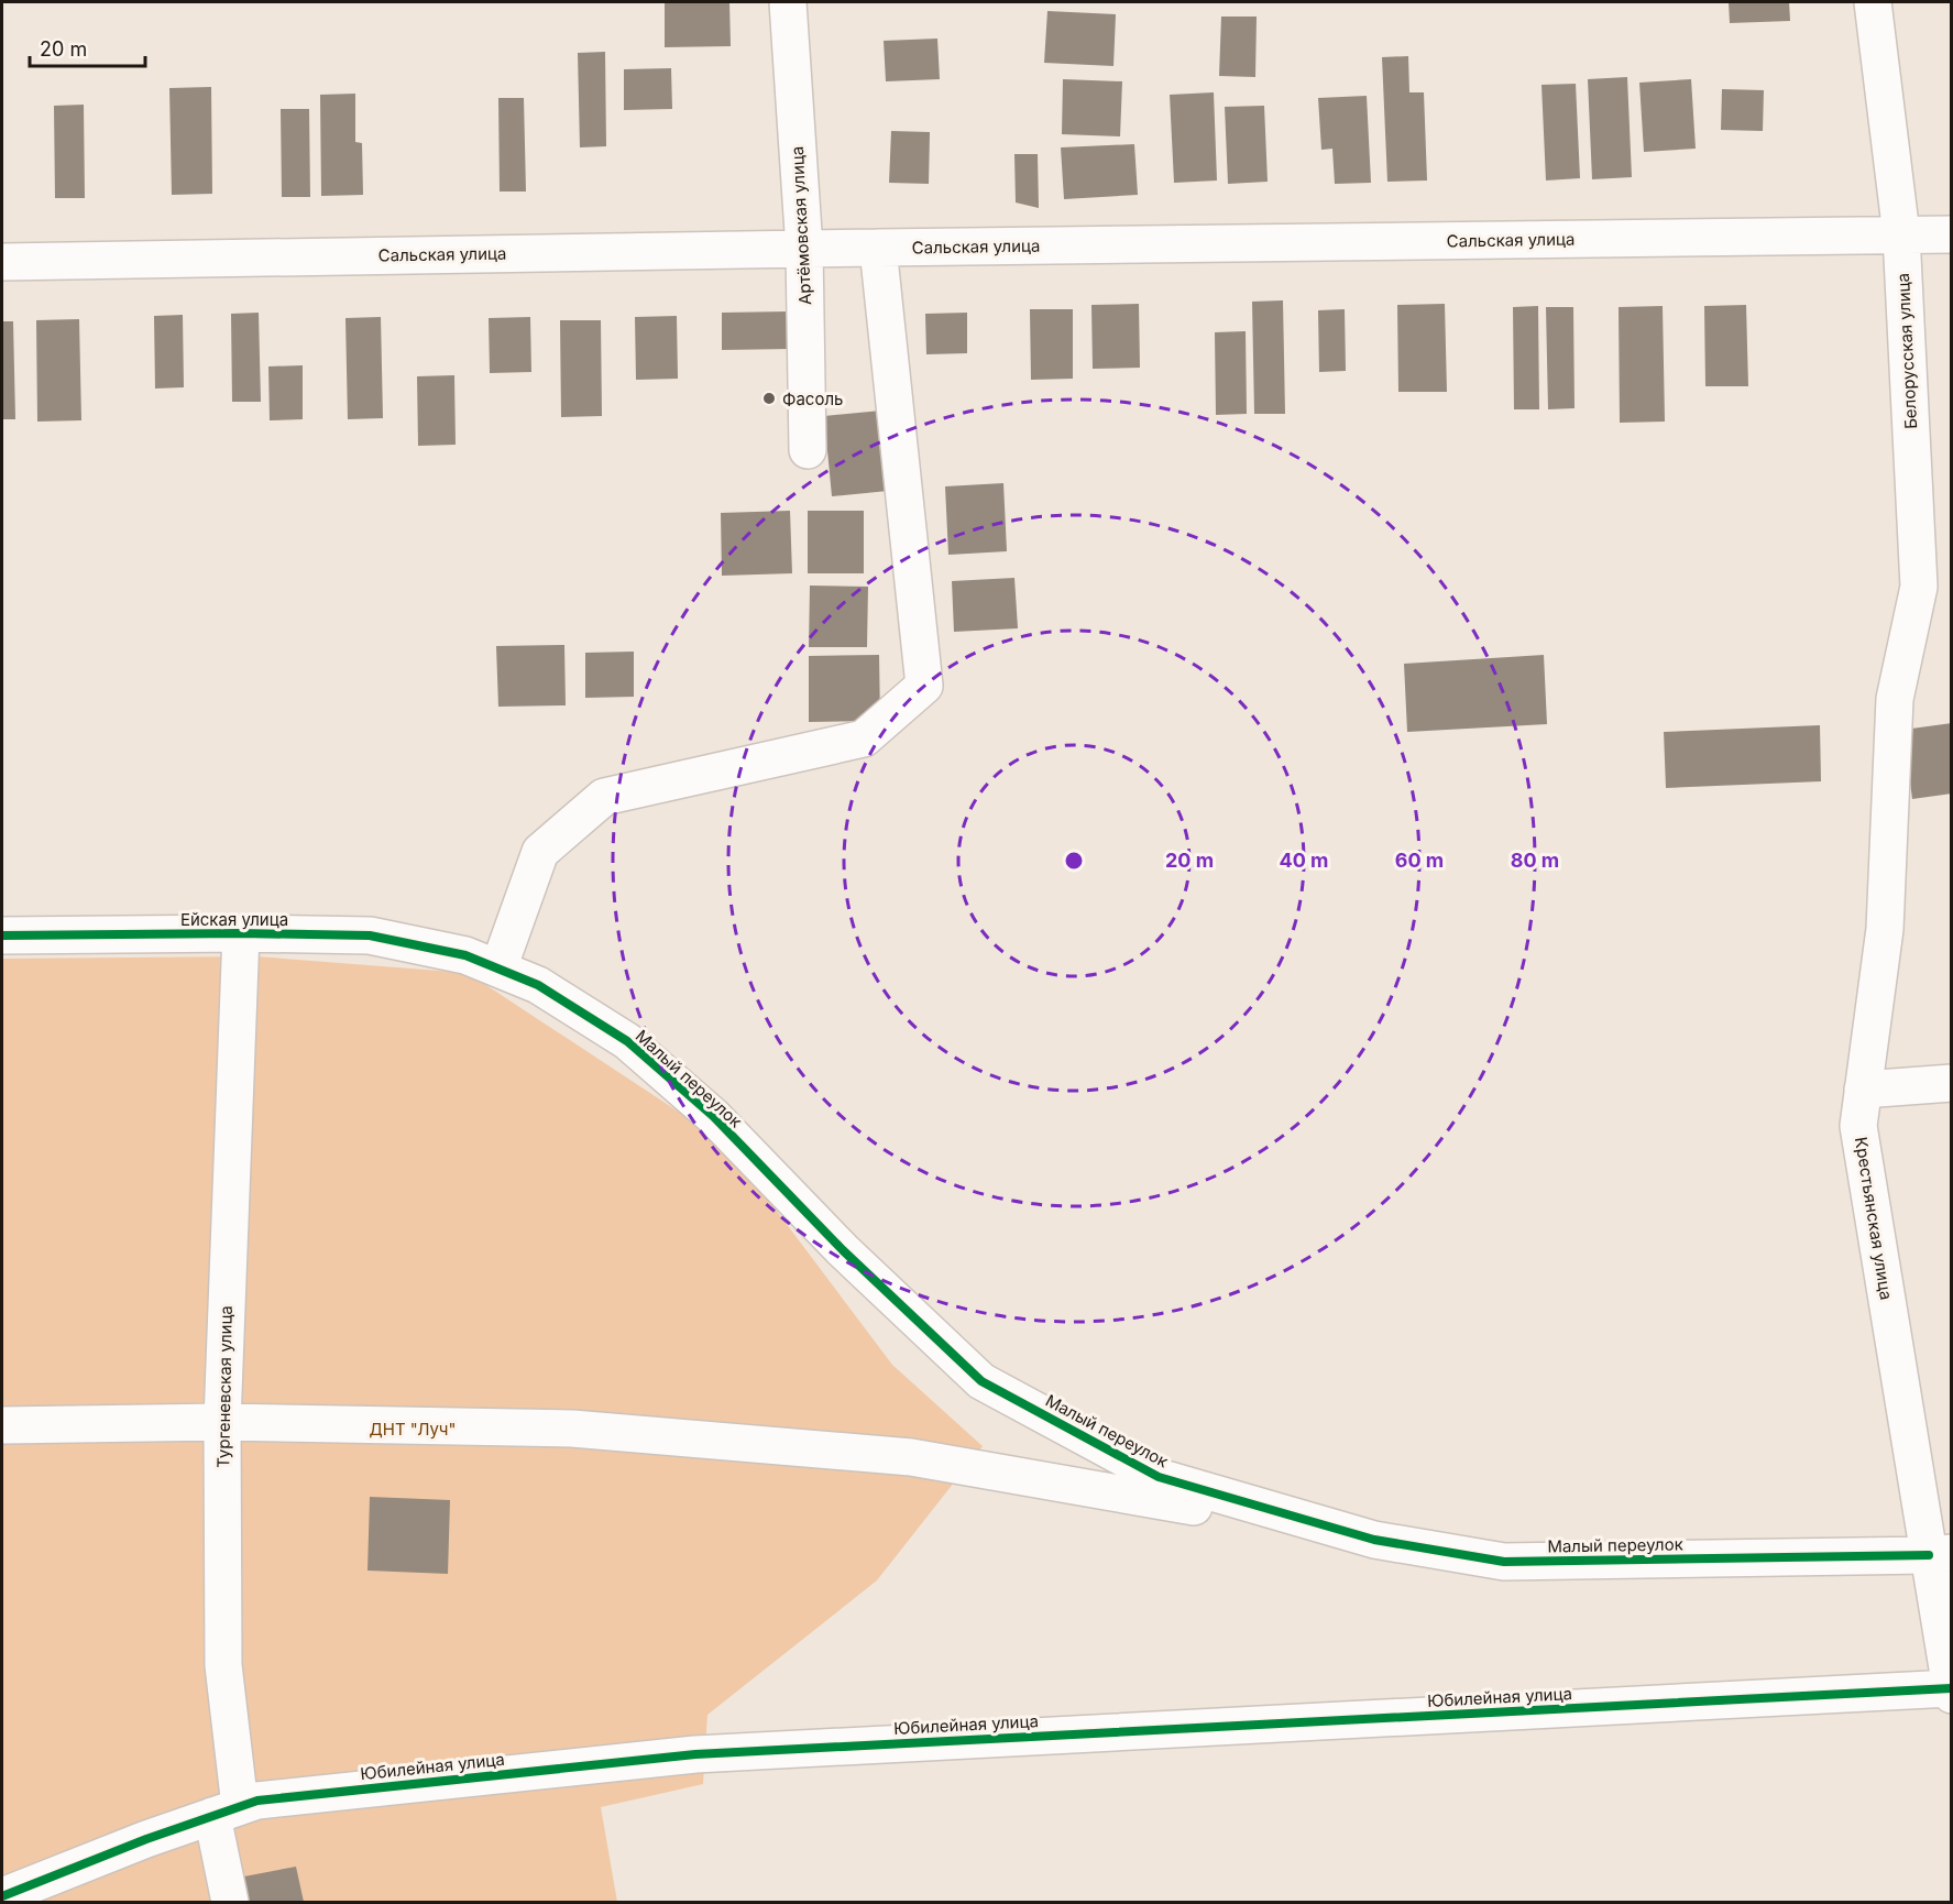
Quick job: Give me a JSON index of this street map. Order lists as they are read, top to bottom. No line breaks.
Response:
{"streets":{"street":["Артёмовская улица","Сальская улица","Белорусская улица","Ейская улица","Малый переулок","Крестьянская улица","Тургеневская улица","Юбилейная улица"]},"crossings":[["Артёмовская улица","Сальская улица"],["Сальская улица","Белорусская улица"],["Белорусская улица","Крестьянская улица"],["Ейская улица","Малый переулок"],["Ейская улица","Тургеневская улица"],["Малый переулок","Крестьянская улица"],["Крестьянская улица","Юбилейная улица"],["Тургеневская улица","Юбилейная улица"]],"parks":["ДНТ \"Луч\""],"places":["Фасоль"],"scale_bar":"20 m","rings":["20 m","40 m","60 m","80 m"]}
